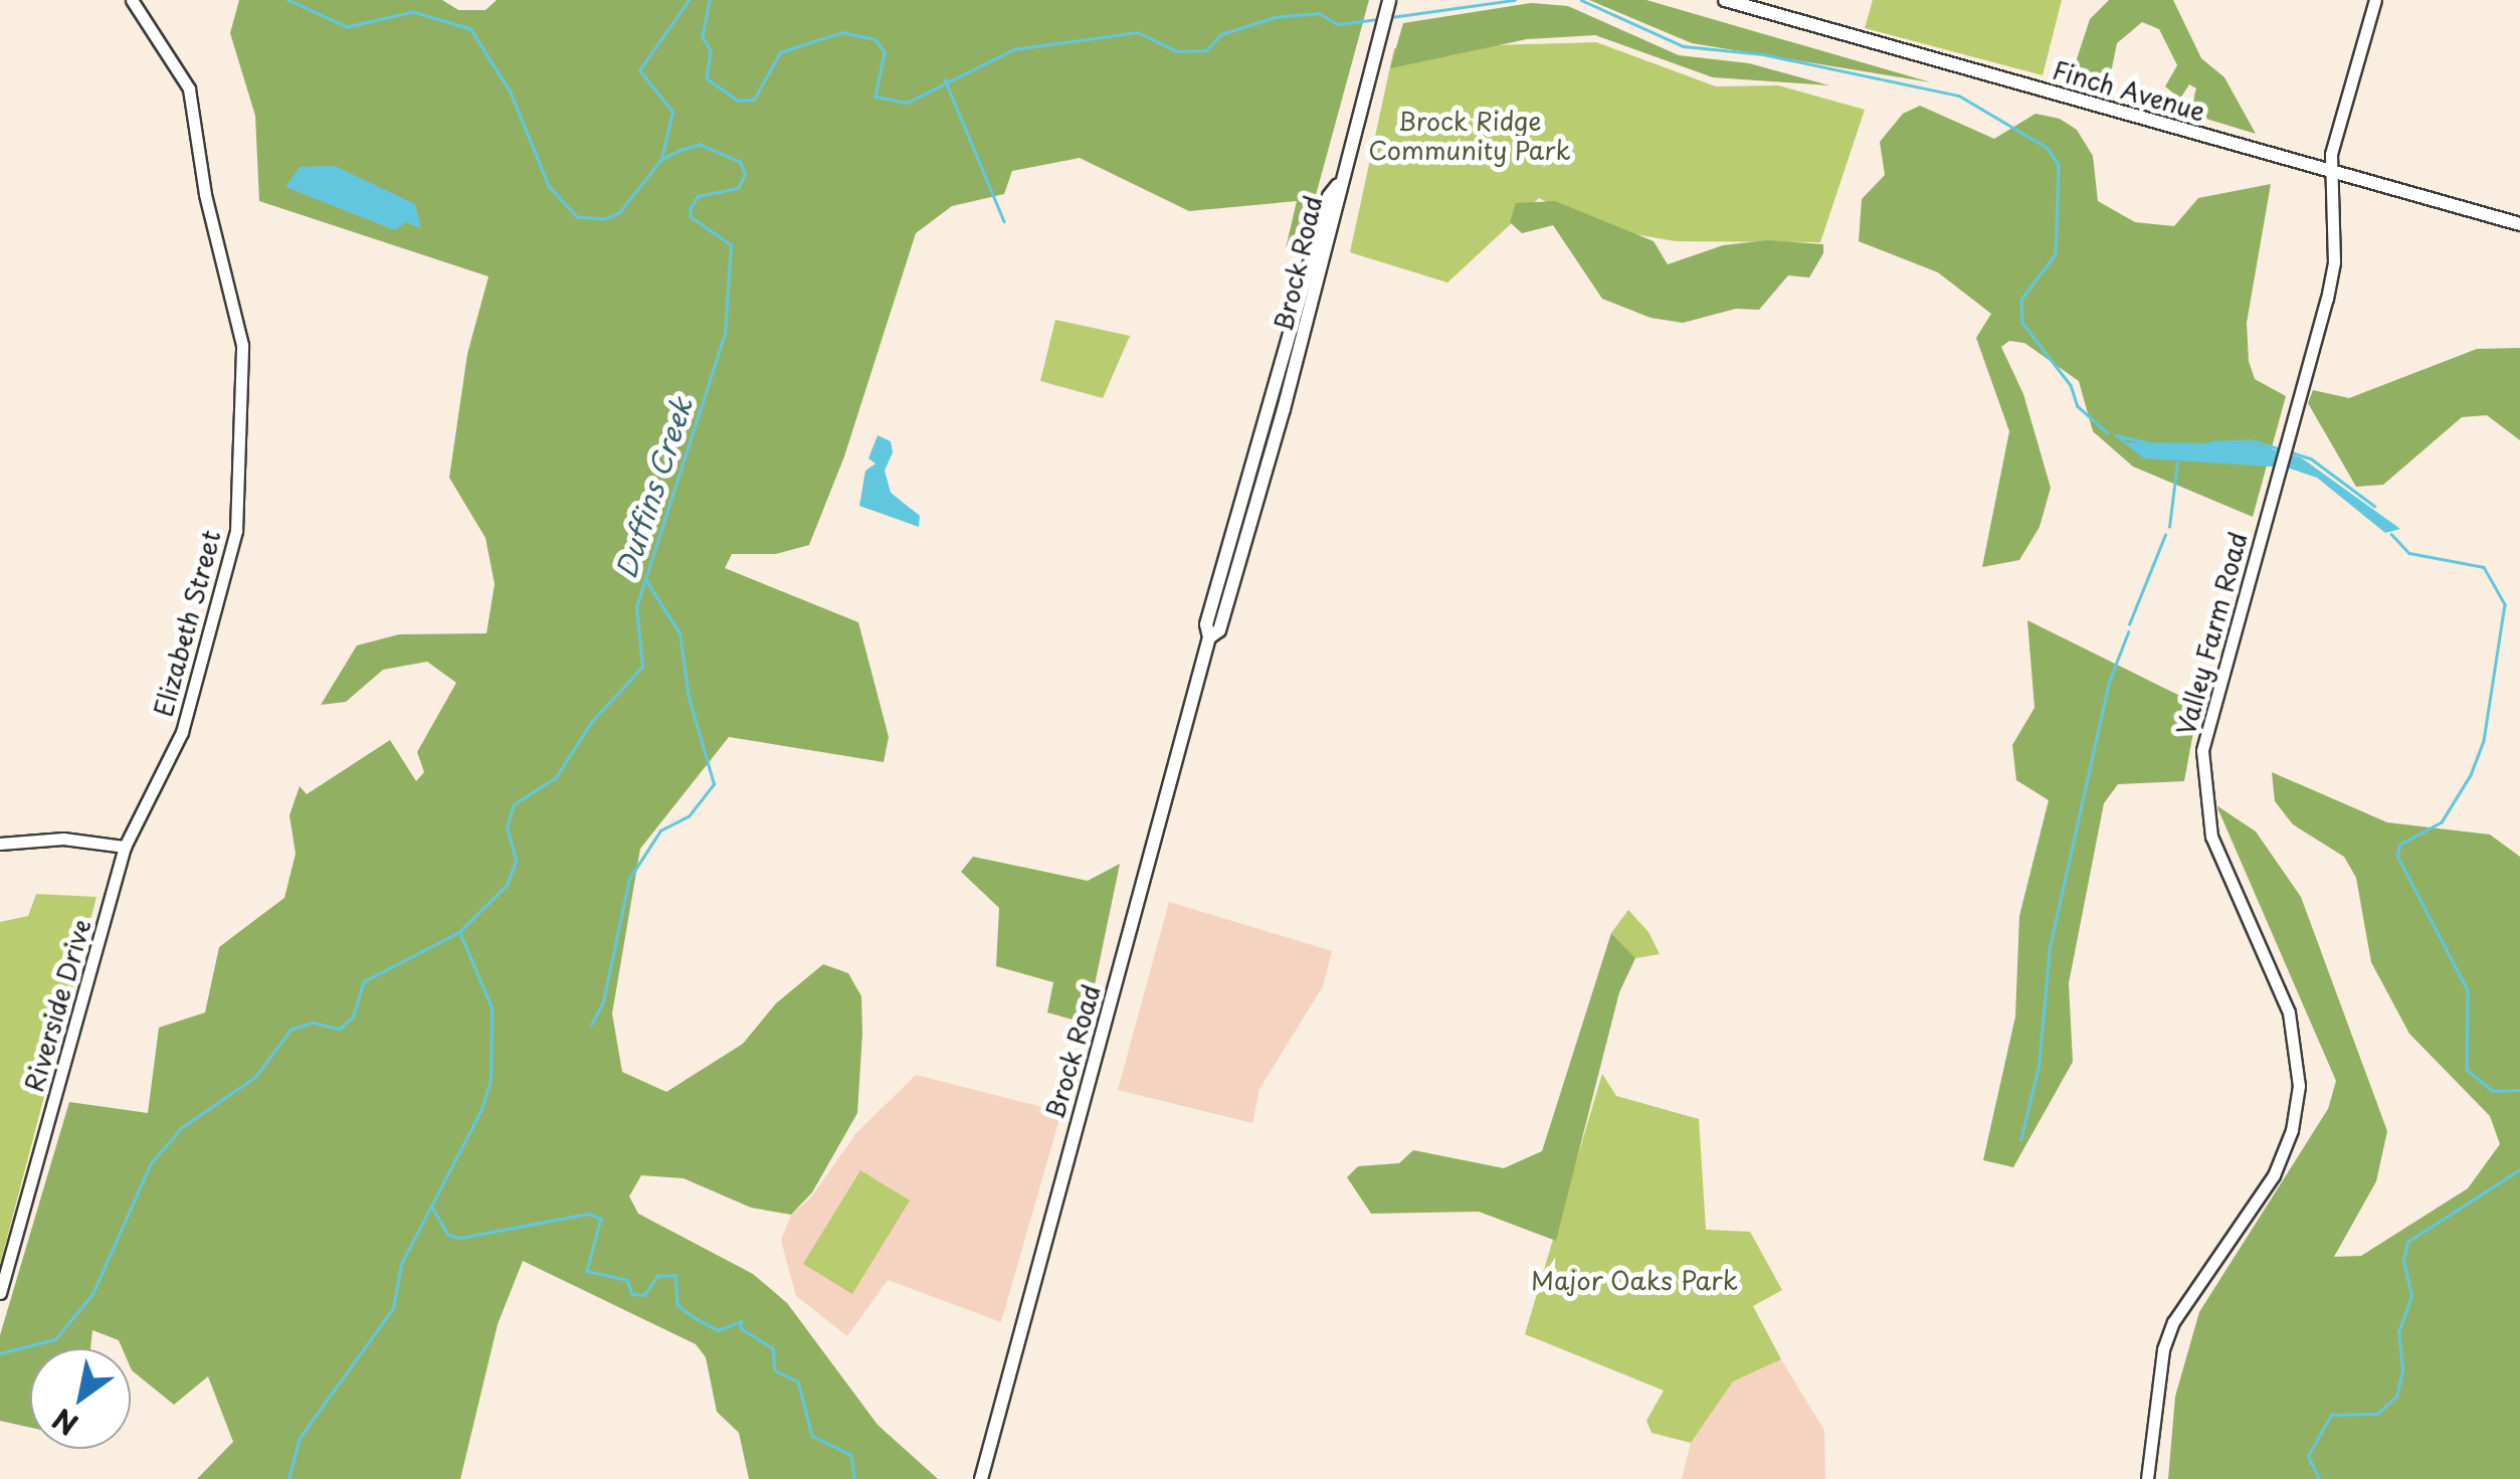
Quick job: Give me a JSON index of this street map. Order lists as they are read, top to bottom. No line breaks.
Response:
{"streets":{"main road":["Finch Avenue","Brock Road"],"street":["Elizabeth Street","Valley Farm Road","Riverside Drive"]},"crossings":[["Finch Avenue","Valley Farm Road"],["Elizabeth Street","Riverside Drive"]],"water":["Duffins Creek"],"parks":["Brock Ridge Community Park","Major Oaks Park"],"north":"bottom left"}
